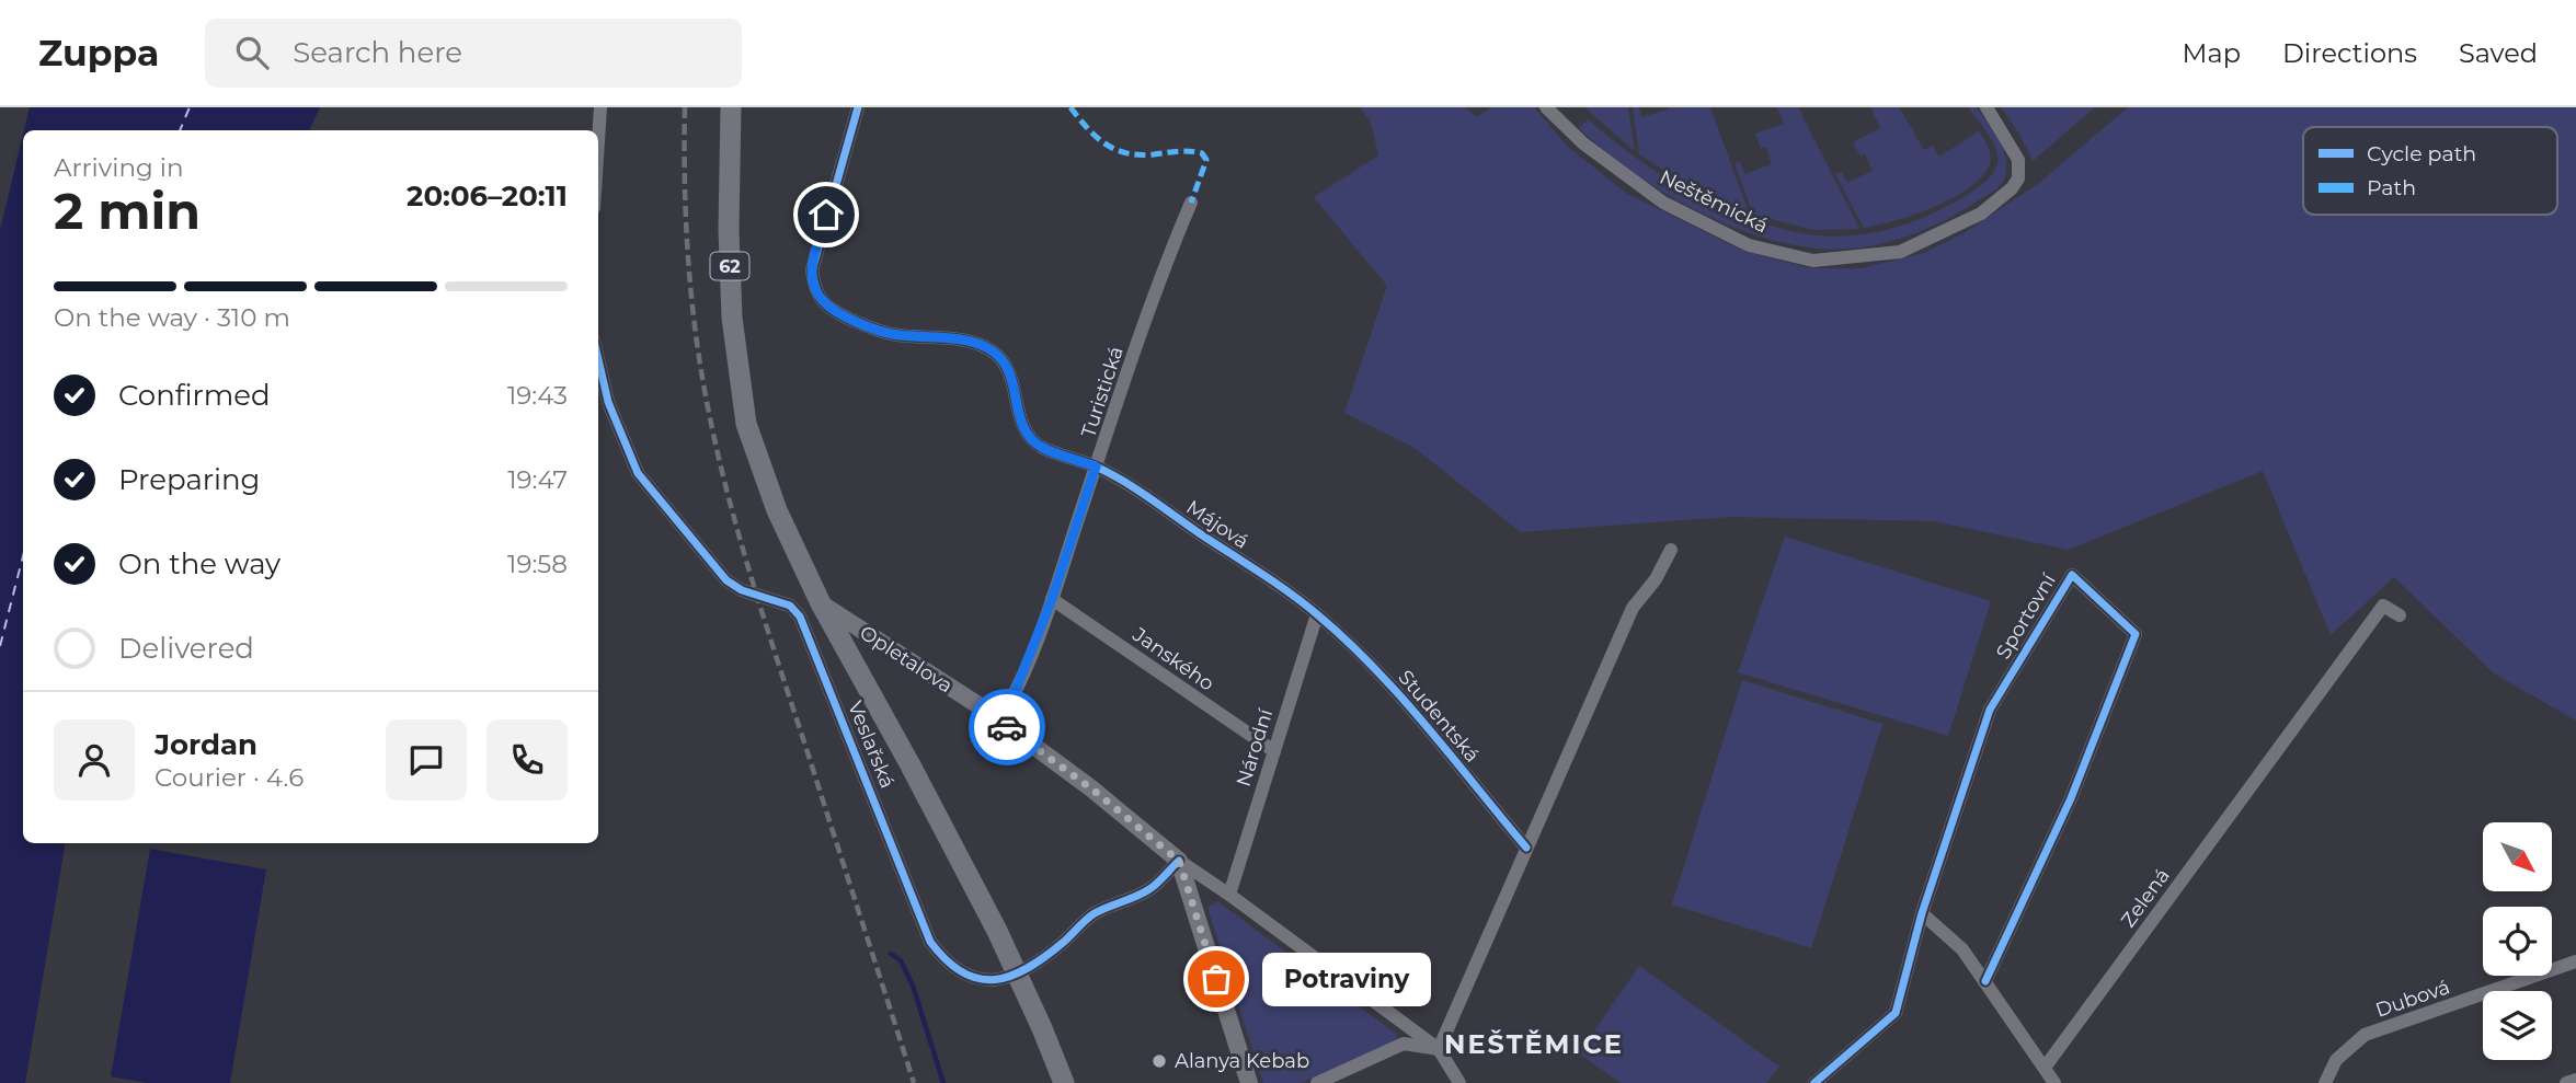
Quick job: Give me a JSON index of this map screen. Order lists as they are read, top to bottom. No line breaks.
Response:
{"streets":{"main road":["62","Opletalova"],"street":["Neštěmická","Turistická","Májová","Sportovní","Janského","Studentská","Veslařská","Národní","Zelená","Dubová"]},"crossings":[["Turistická","Májová"],["Turistická","Opletalova"],["Turistická","Janského"],["Májová","Studentská"],["Májová","Národní"],["Opletalova","Veslařská"],["Opletalova","Národní"],["Janského","Národní"],["Studentská","Národní"]],"districts":["NEŠTĚMICE"],"places":["Potraviny","Alanya Kebab"],"legend":["Cycle path","Path"],"north":"bottom right","page":{"header":"Zuppa","search":"Search here","nav":["Map","Directions","Saved"],"heading":["2 min","Arriving in","20:06–20:11"],"panel":["Jordan","Courier · 4.6"],"bar":"On the way · 310 m","list":[["Confirmed","19:43"],["Preparing","19:47"],["On the way","19:58"],"Delivered"],"bubble":"Potraviny"}}
